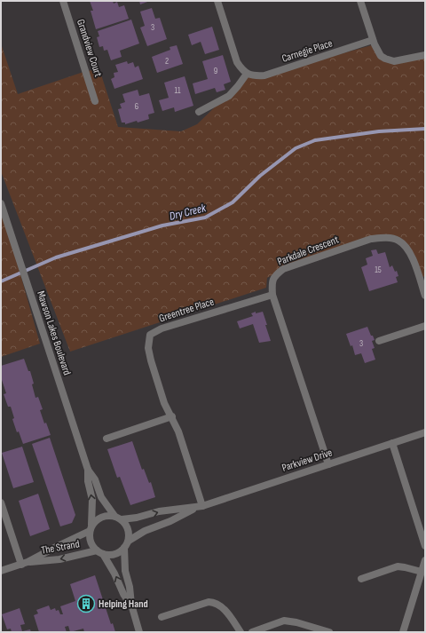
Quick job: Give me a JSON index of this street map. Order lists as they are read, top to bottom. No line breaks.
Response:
{"streets":{"street":["Grandview Court","Carnegie Place","Parkdale Crescent","Greentree Place","Mawson Lakes Boulevard","Parkview Drive","The Strand"]},"crossings":[["Parkdale Crescent","Greentree Place"],["Parkdale Crescent","Parkview Drive"],["Greentree Place","Parkview Drive"],["Mawson Lakes Boulevard","Parkview Drive"],["Mawson Lakes Boulevard","The Strand"],["Parkview Drive","The Strand"]],"water":["Dry Creek"],"places":{"building":["Helping Hand"]},"house_numbers":["3","2","9","11","6","15","3"]}
